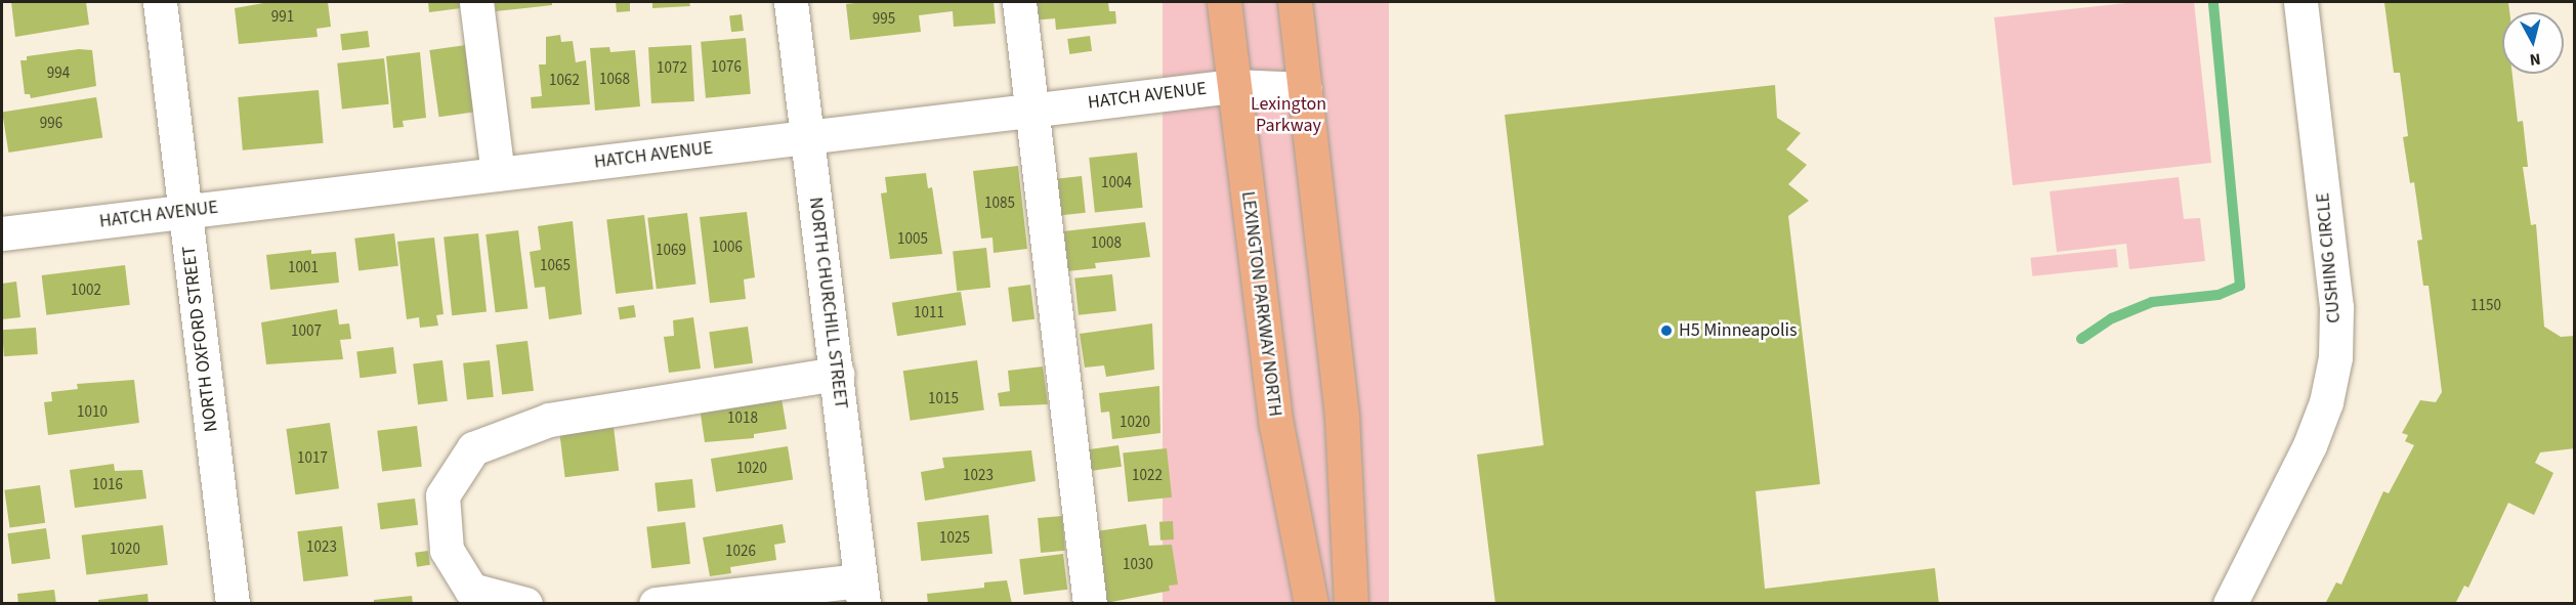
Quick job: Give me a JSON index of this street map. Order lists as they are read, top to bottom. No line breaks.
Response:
{"streets":{"main road":["LEXINGTON PARKWAY NORTH"],"street":["HATCH AVENUE","CUSHING CIRCLE","NORTH CHURCHILL STREET","NORTH OXFORD STREET"]},"crossings":[["HATCH AVENUE","NORTH CHURCHILL STREET"],["HATCH AVENUE","LEXINGTON PARKWAY NORTH"],["HATCH AVENUE","NORTH OXFORD STREET"]],"parks":["Lexington Parkway"],"places":["H5 Minneapolis"],"house_numbers":["991","995","1076","1072","994","1068","1062","996","1004","1085","1005","1008","1006","1069","1065","1001","1002","1150","1011","1007","1015","1010","1018","1020","1017","1020","1023","1022","1016","1025","1023","1020","1026","1030"],"north":"bottom"}
